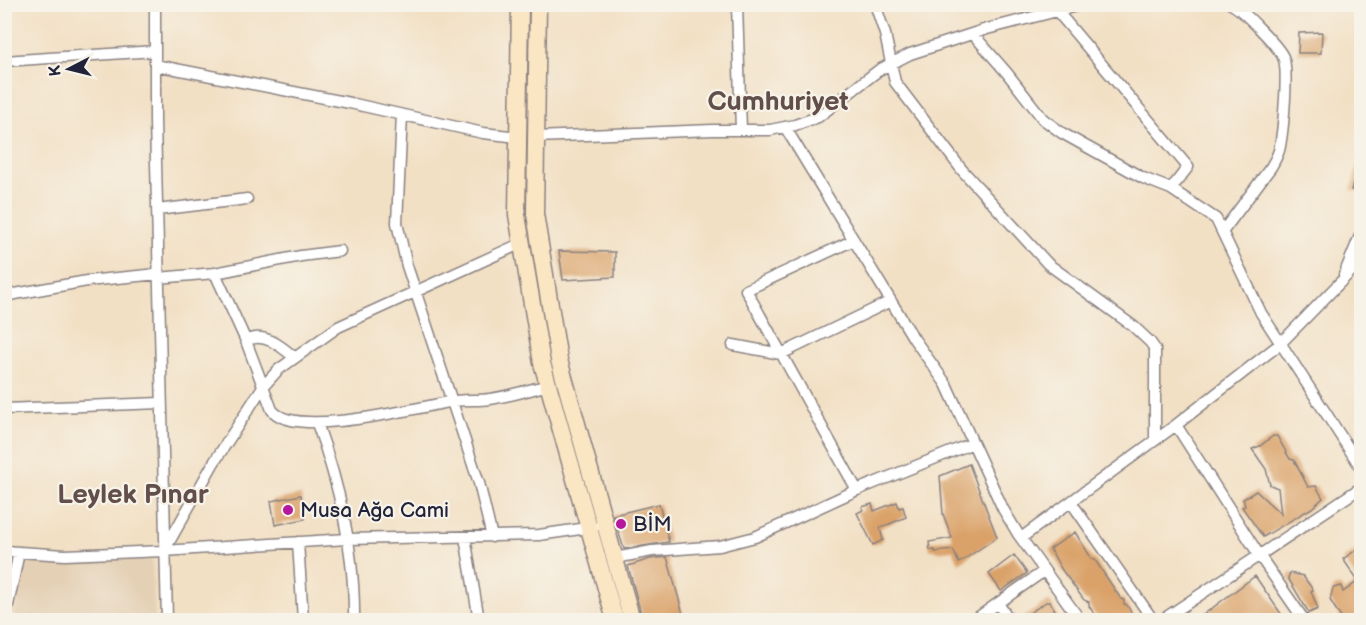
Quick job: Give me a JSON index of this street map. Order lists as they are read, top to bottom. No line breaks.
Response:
{"districts":["Cumhuriyet","Leylek Pınar"],"places":["Musa Ağa Cami","BİM"],"north":"left"}
